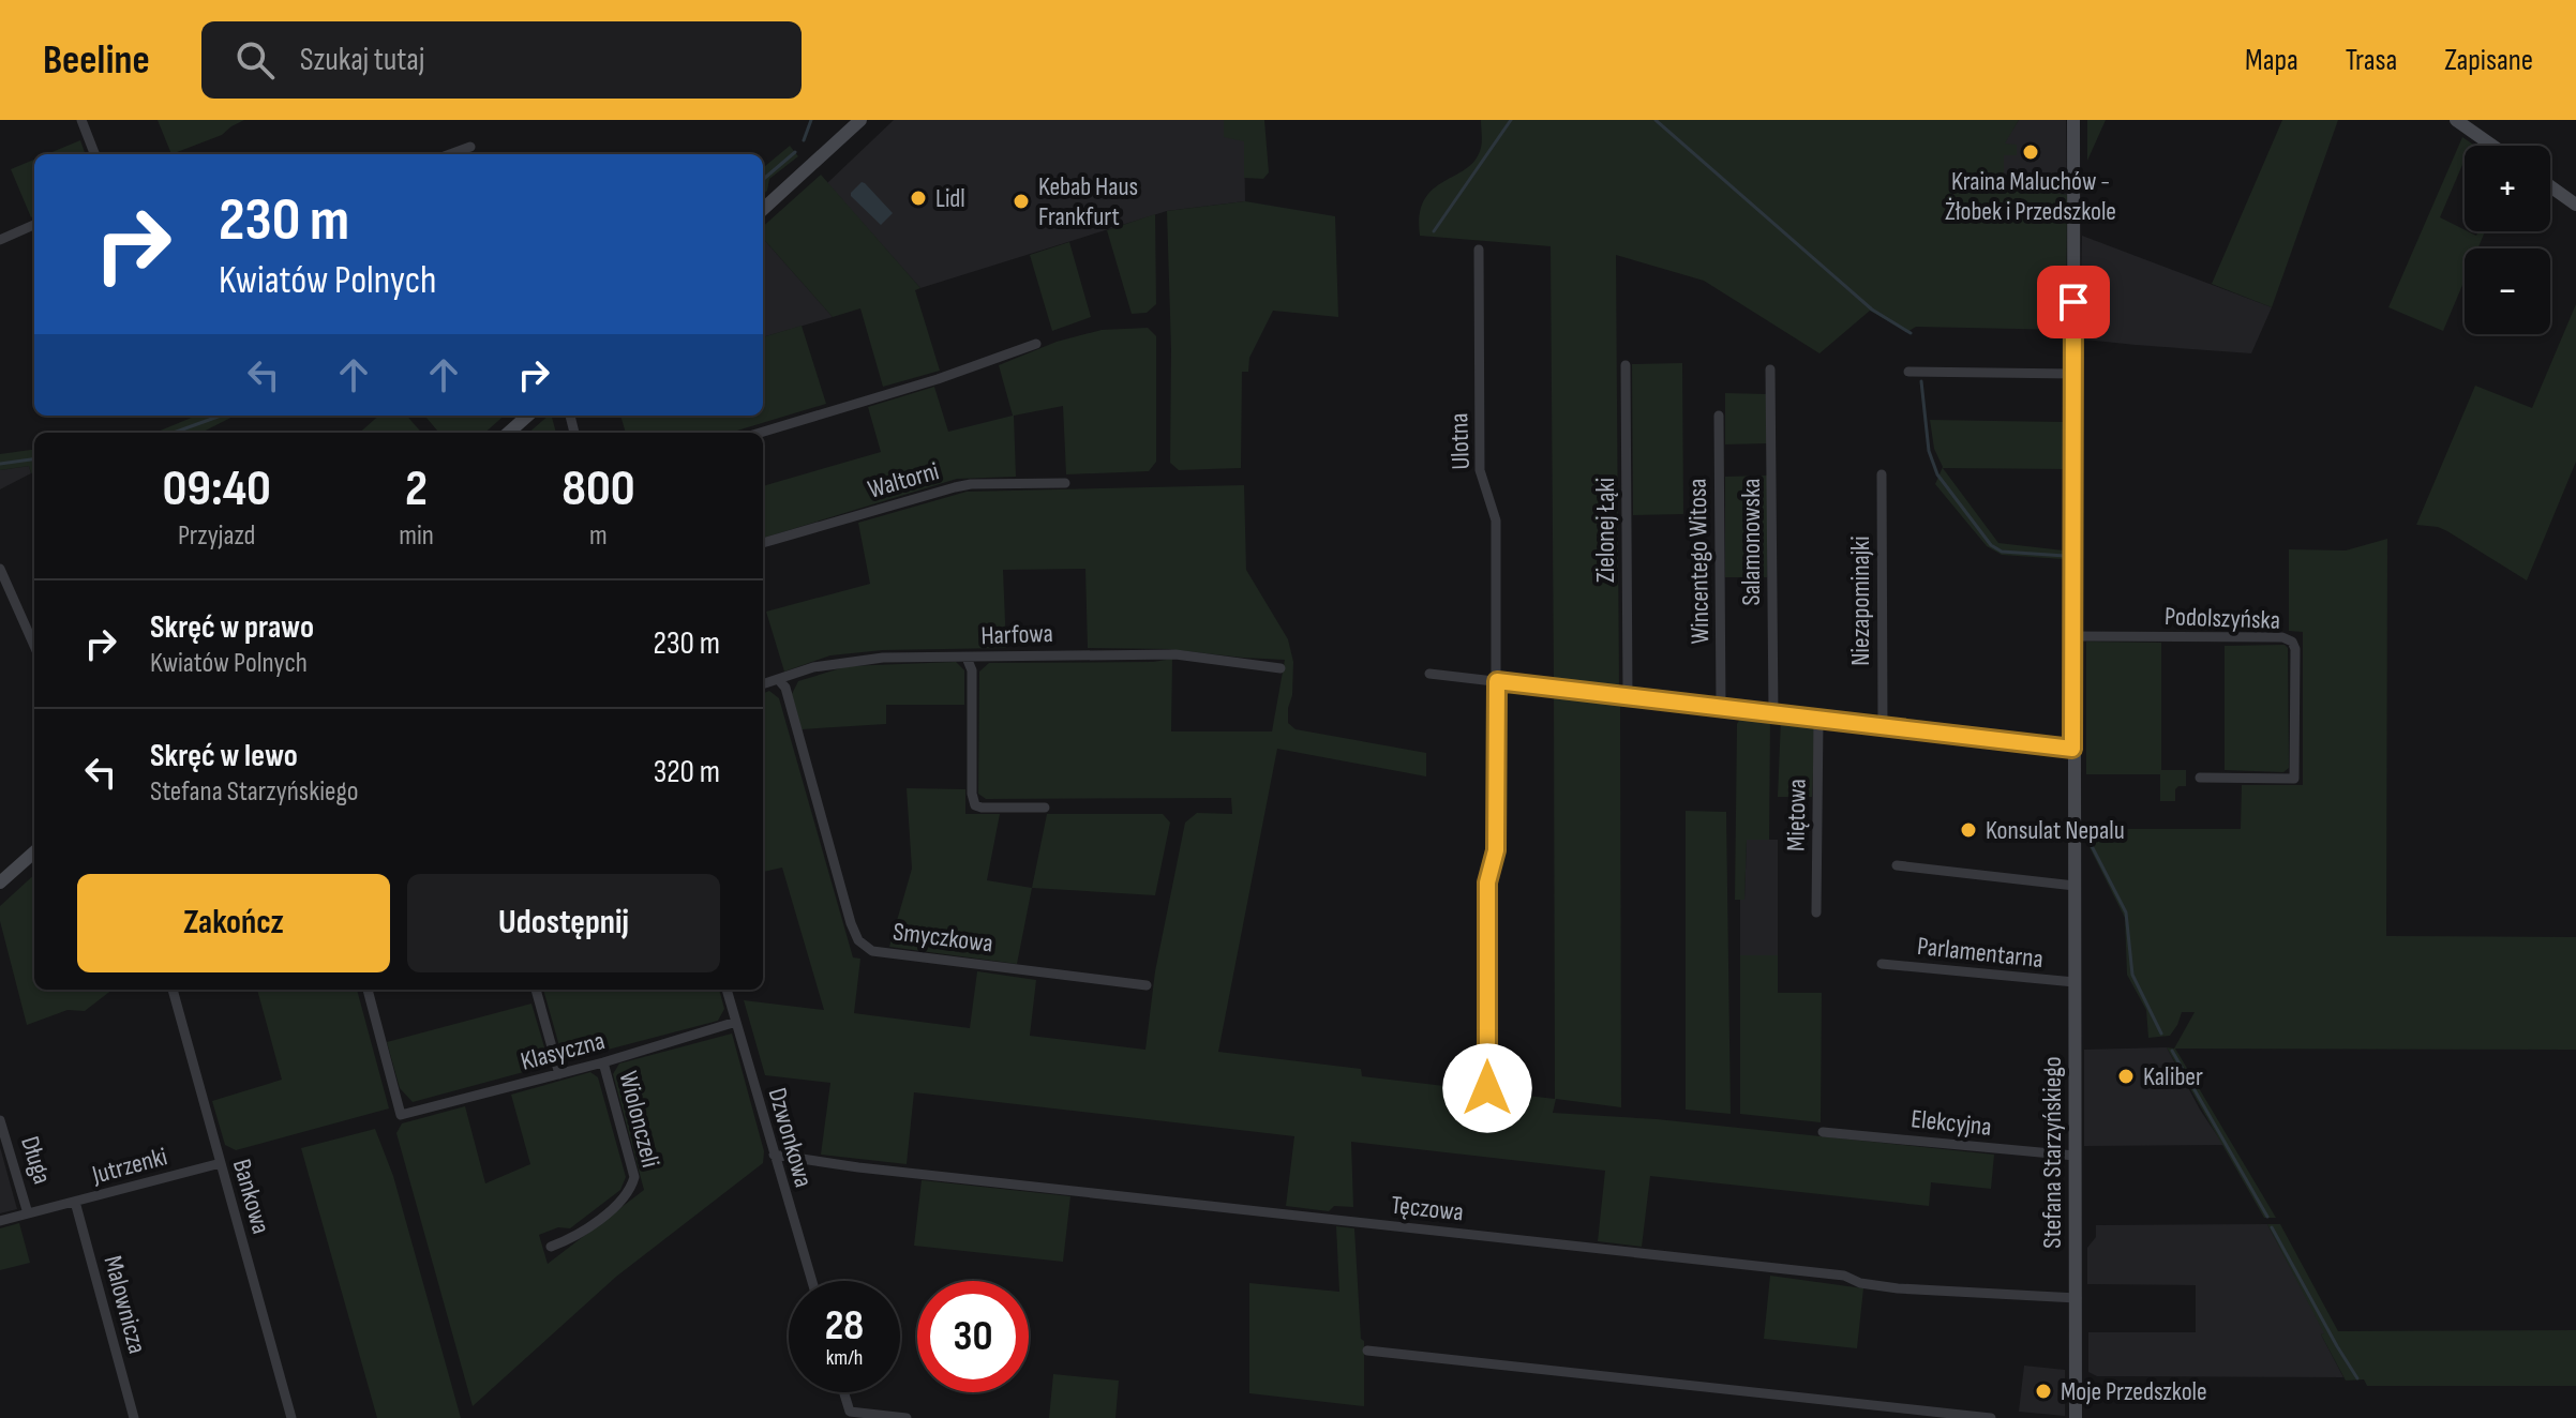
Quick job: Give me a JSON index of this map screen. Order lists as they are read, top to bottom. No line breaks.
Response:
{"streets":{"street":["Ulotna","Waltorni","Zielonej Łąki","Salamonowska","Wincentego Witosa","Niezapominajki","Podolszyńska","Harfowa","Miętowa","Smyczkowa","Parlamentarna","Klasyczna","Wiolonczeli","Elekcyjna","Dzwonkowa","Stefana Starzyńskiego","Długa","Jutrzenki","Bankowa","Tęczowa","Malownicza"]},"crossings":[["Podolszyńska","Stefana Starzyńskiego"],["Harfowa","Smyczkowa"],["Parlamentarna","Stefana Starzyńskiego"],["Klasyczna","Wiolonczeli"],["Klasyczna","Dzwonkowa"],["Elekcyjna","Stefana Starzyńskiego"],["Dzwonkowa","Tęczowa"],["Stefana Starzyńskiego","Tęczowa"],["Długa","Jutrzenki"],["Jutrzenki","Bankowa"],["Jutrzenki","Malownicza"]],"places":["Kraina Maluchów - Żłobek i Przedszkole","Lidl","Kebab Haus Frankfurt","Konsulat Nepalu","Kaliber","Moje Przedszkole"],"page":{"header":"Beeline","search":"Szukaj tutaj","nav":["Mapa","Trasa","Zapisane"],"map_buttons":["+","−"],"turn":["230 m","Kwiatów Polnych"],"eta":["09:40","Przyjazd","2","min","800","m"],"list":[{"name":"Skręć w prawo","note":"Kwiatów Polnych","value":"230 m"},{"name":"Skręć w lewo","note":"Stefana Starzyńskiego","value":"320 m"}],"buttons":["Zakończ","Udostępnij"],"speed":"28 km/h","limit":"30"}}
